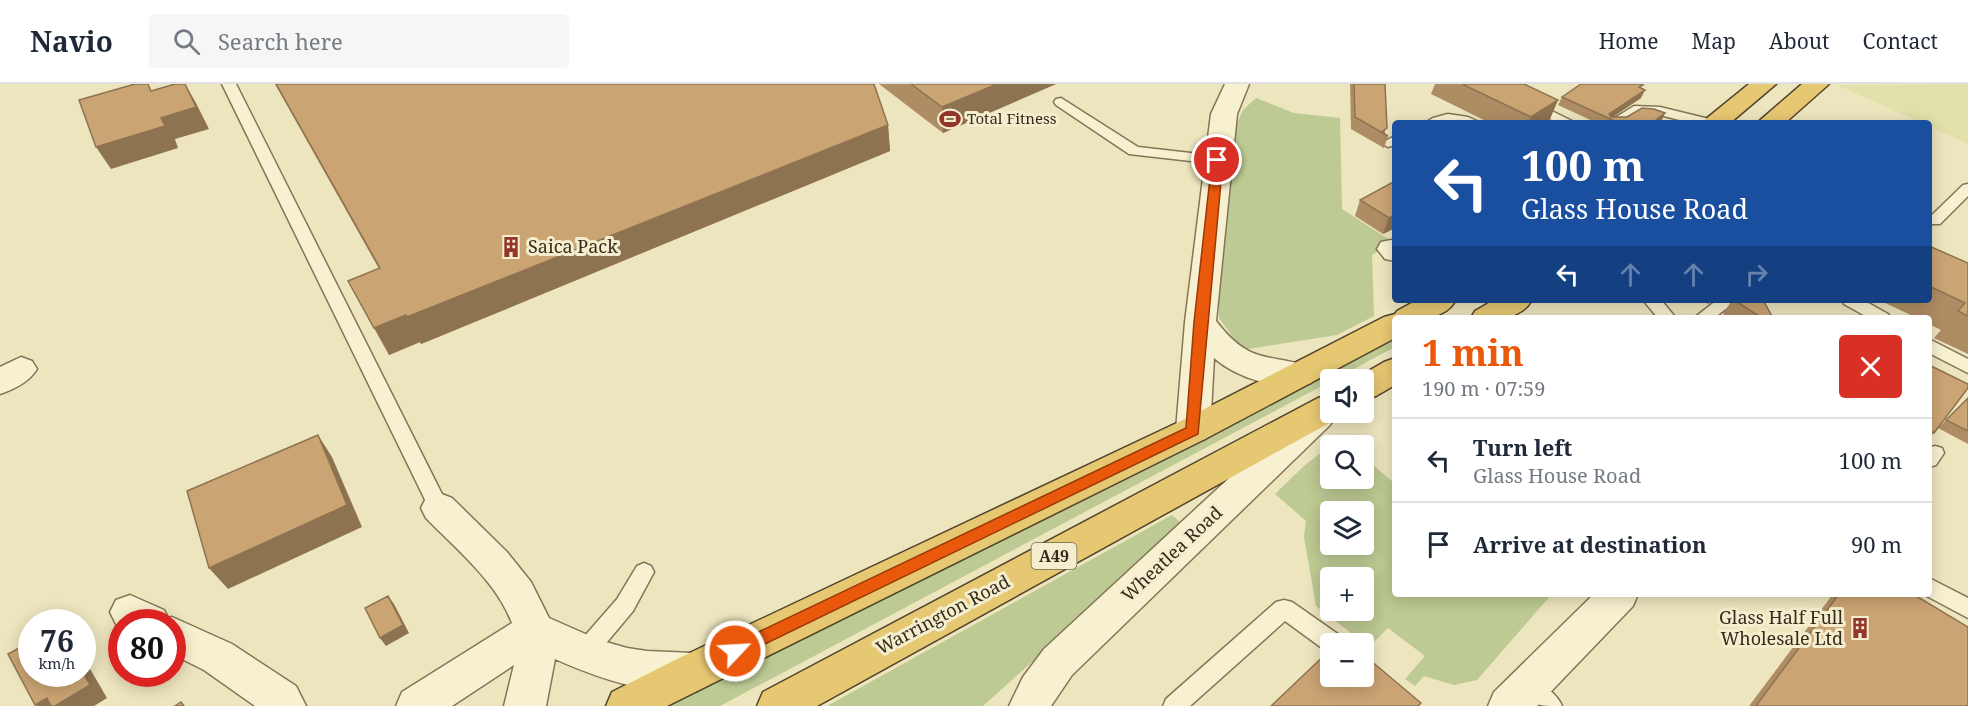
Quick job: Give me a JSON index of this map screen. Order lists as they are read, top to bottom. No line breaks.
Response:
{"streets":{"highway":["A49","Warrington Road"],"street":["Wheatlea Road"]},"places":{"sports":["Total Fitness"],"building":["Saica Pack","Glass Half Full Wholesale Ltd"]},"page":{"header":"Navio","search":"Search here","nav":["Home","Map","About","Contact"],"turn":["100 m","Glass House Road"],"heading":["1 min","190 m · 07:59"],"map_buttons":["+","−"],"list":[{"name":"Turn left","note":"Glass House Road","value":"100 m"},{"name":"Arrive at destination","value":"90 m"}],"speed":"76 km/h","limit":"80"}}
